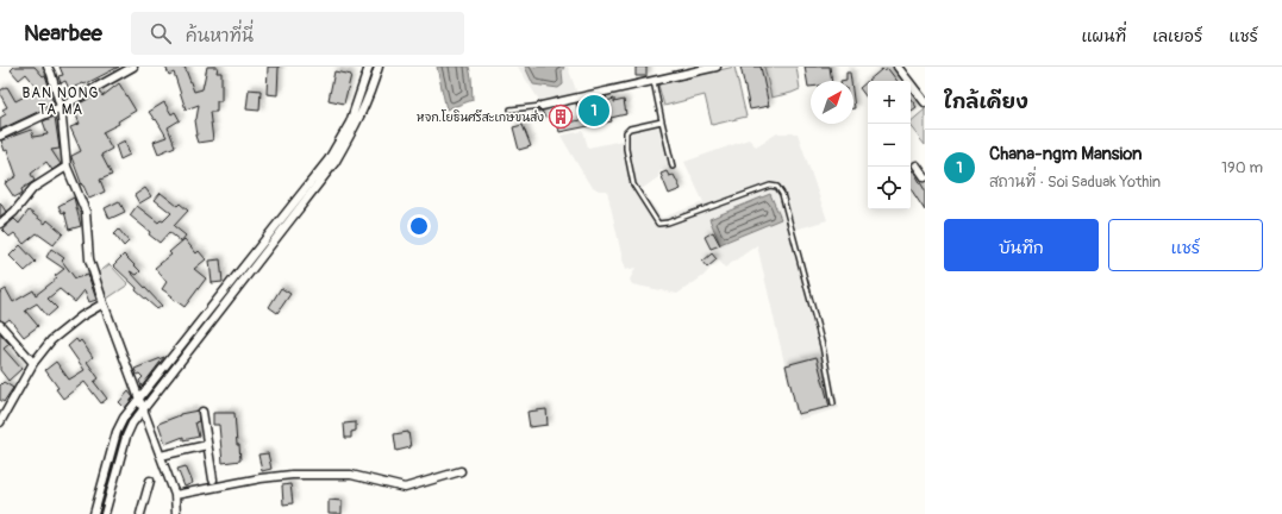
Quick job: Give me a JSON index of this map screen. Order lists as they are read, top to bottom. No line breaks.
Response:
{"districts":["BAN NONG TA MA"],"places":{"building":["หจก.โยธินศรีสะเกษขนส่ง"]},"north":"top right","page":{"header":"Nearbee","search":"ค้นหาที่นี่","nav":["แผนที่","เลเยอร์","แชร์"],"heading":"ใกล้เคียง","map_buttons":["+","−"],"pins":"1","list":[{"mark":"1","name":"Chana-ngm Mansion","note":"สถานที่ · Soi Saduak Yothin","value":"190 m"}],"buttons":["บันทึก","แชร์"]}}
